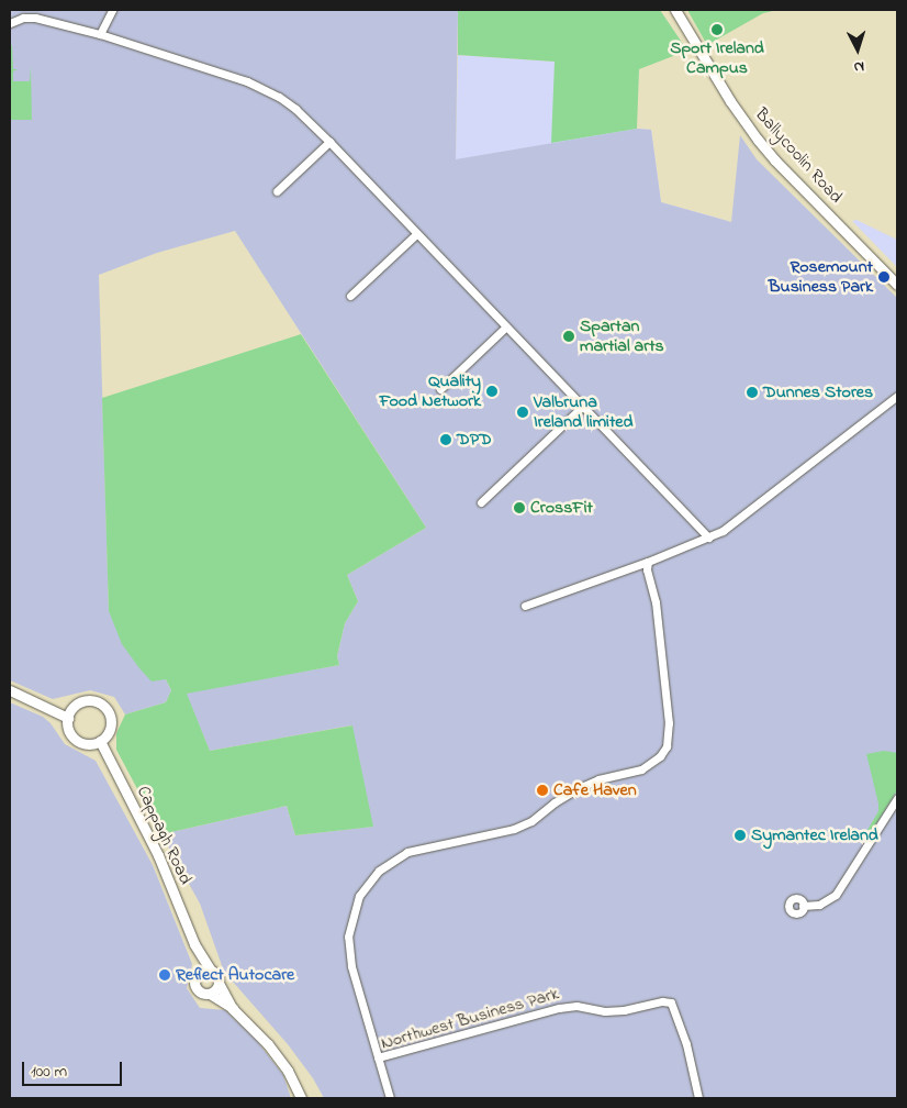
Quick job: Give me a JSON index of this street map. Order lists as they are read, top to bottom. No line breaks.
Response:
{"streets":{"street":["Ballycoolin Road","Cappagh Road","Northwest Business Park"]},"places":["Sport Ireland Campus","Rosemount Business Park","Spartan martial arts","Quality Food Network","Dunnes Stores","Valbruna Ireland limited","DPD","CrossFit","Cafe Haven","Symantec Ireland","Reflect Autocare"],"scale_bar":"100 m","north":"bottom"}
